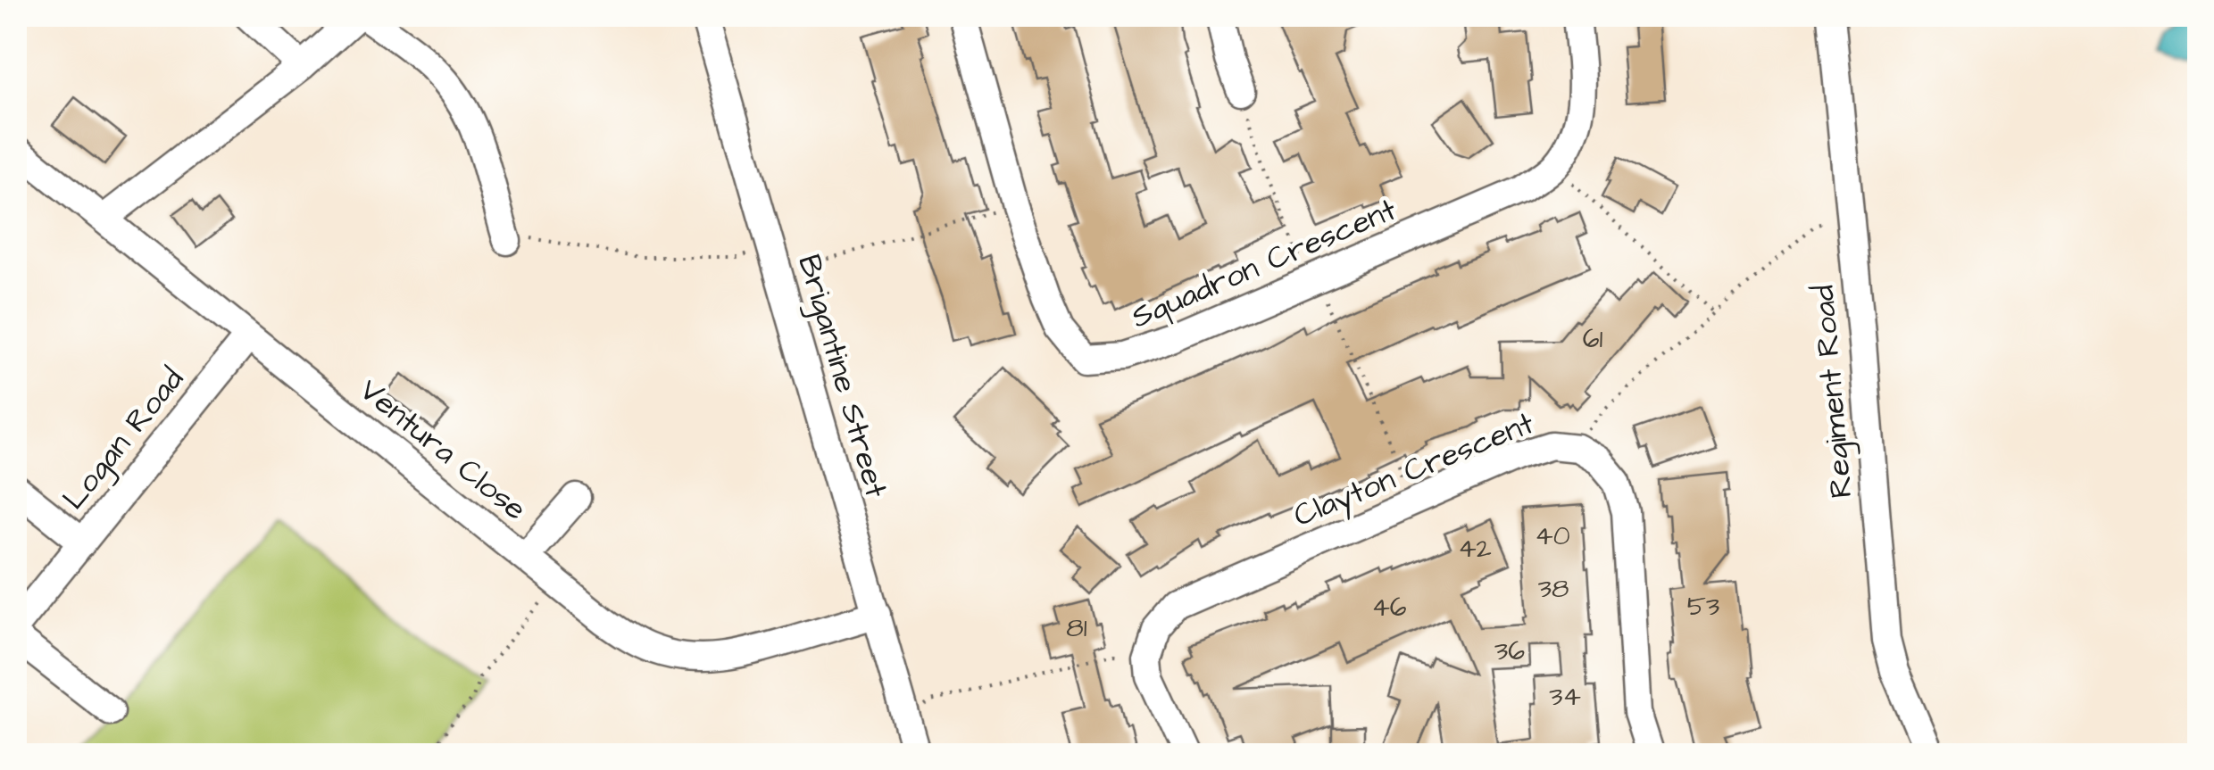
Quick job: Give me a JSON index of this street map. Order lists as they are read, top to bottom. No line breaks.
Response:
{"streets":{"street":["Squadron Crescent","Brigantine Street","Regiment Road","Logan Road","Ventura Close","Clayton Crescent"]},"crossings":[["Brigantine Street","Ventura Close"],["Logan Road","Ventura Close"]],"house_numbers":["61","40","42","38","53","46","81","36","34"]}
